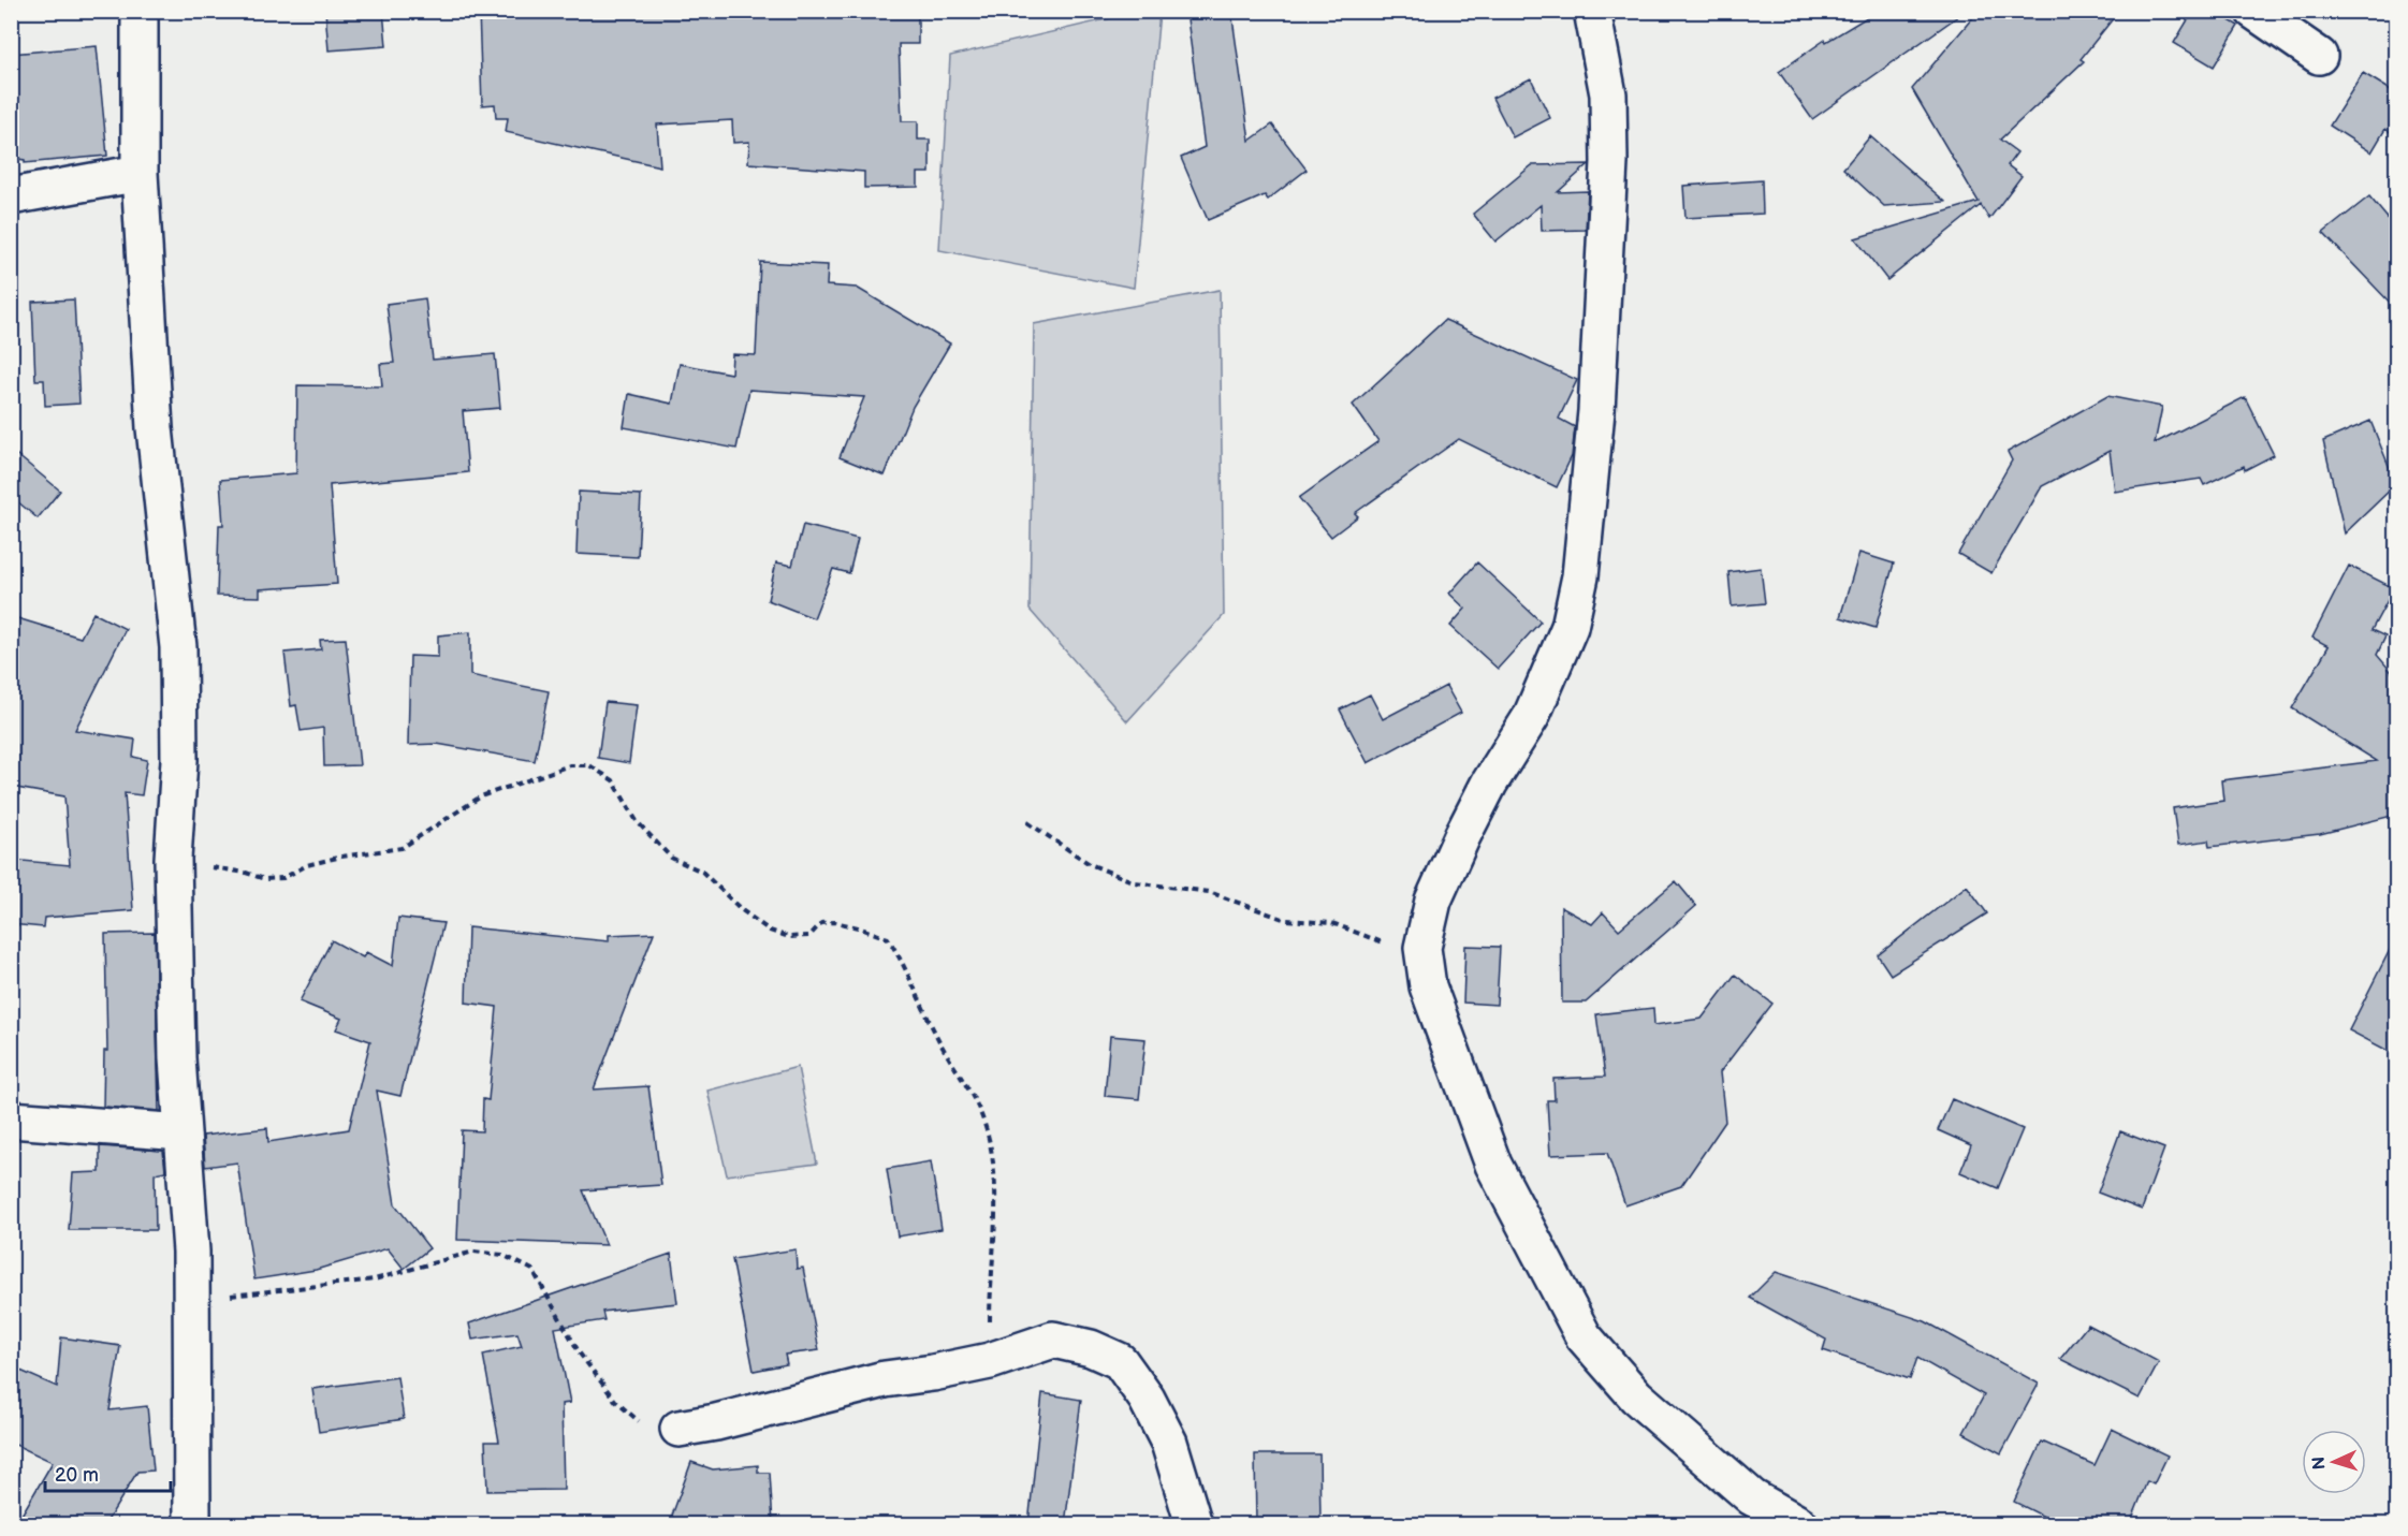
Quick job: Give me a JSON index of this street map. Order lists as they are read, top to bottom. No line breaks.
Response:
{"scale_bar":"20 m","north":"left"}
